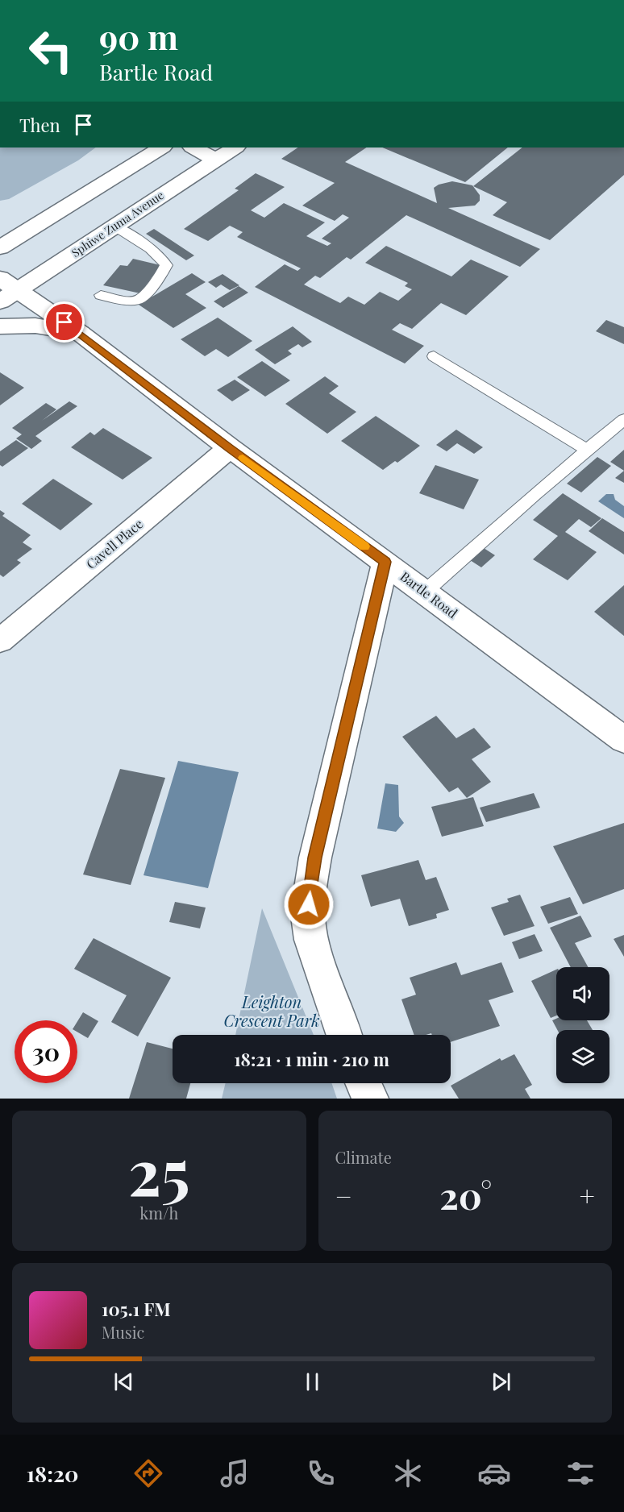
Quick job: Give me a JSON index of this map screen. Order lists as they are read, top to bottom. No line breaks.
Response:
{"streets":{"street":["Sphiwe Zuma Avenue","Cavell Place","Bartle Road"]},"crossings":[["Sphiwe Zuma Avenue","Bartle Road"],["Cavell Place","Bartle Road"]],"parks":["Leighton Crescent Park"],"page":{"turn":["90 m","Bartle Road"],"then":"Then","limit":"30","trip":"18:21 · 1 min · 210 m","tile":[["25","km/h"],"Climate"],"heat":["−","20°","+"],"song":["105.1 FM","Music"],"tabs":"18:20"}}
